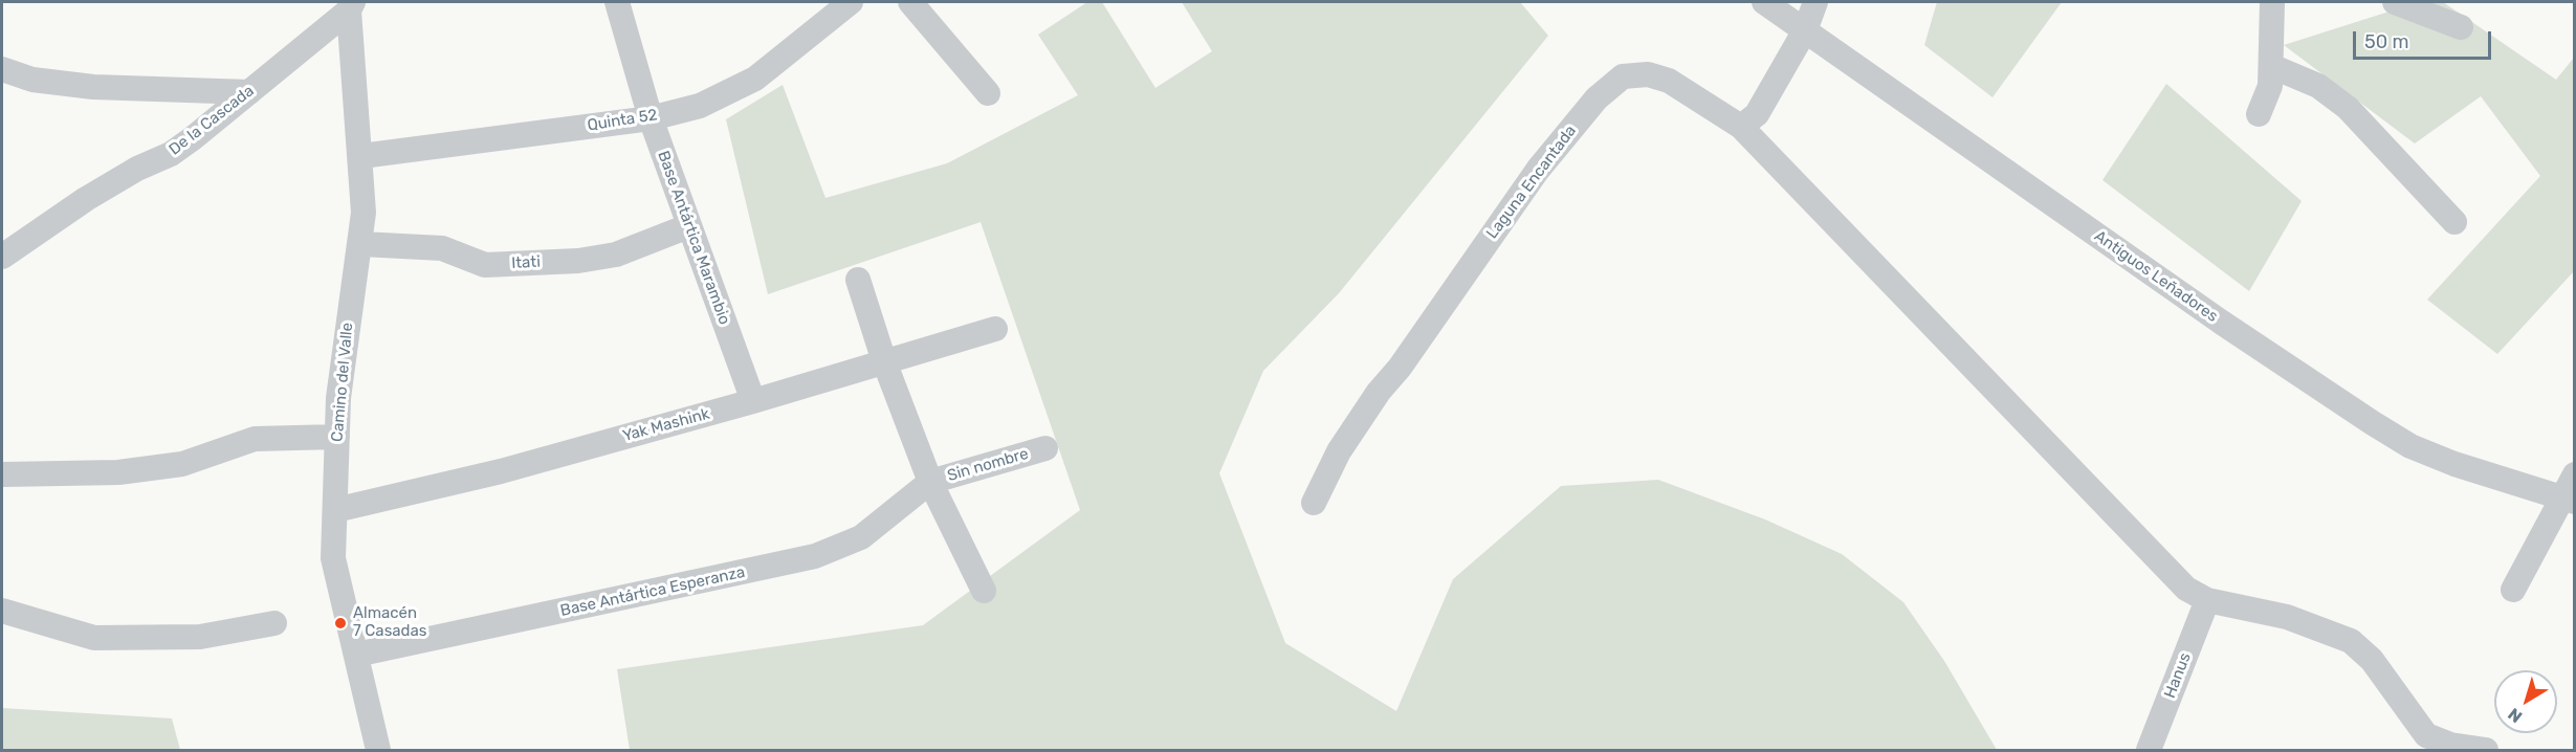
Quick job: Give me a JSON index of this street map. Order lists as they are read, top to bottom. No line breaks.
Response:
{"streets":{"street":["De la Cascada","Quinta 52","Laguna Encantada","Base Antártica Marambio","Itati","Antiguos Leñadores","Camino del Valle","Yak Mashink","Sin nombre","Base Antártica Esperanza","Hanus"]},"crossings":[["De la Cascada","Camino del Valle"],["Quinta 52","Base Antártica Marambio"],["Quinta 52","Camino del Valle"],["Laguna Encantada","Hanus"],["Base Antártica Marambio","Itati"],["Base Antártica Marambio","Yak Mashink"],["Itati","Camino del Valle"],["Camino del Valle","Yak Mashink"],["Camino del Valle","Base Antártica Esperanza"],["Sin nombre","Base Antártica Esperanza"]],"places":["Almacén 7 Casadas"],"scale_bar":"50 m","north":"bottom left"}
